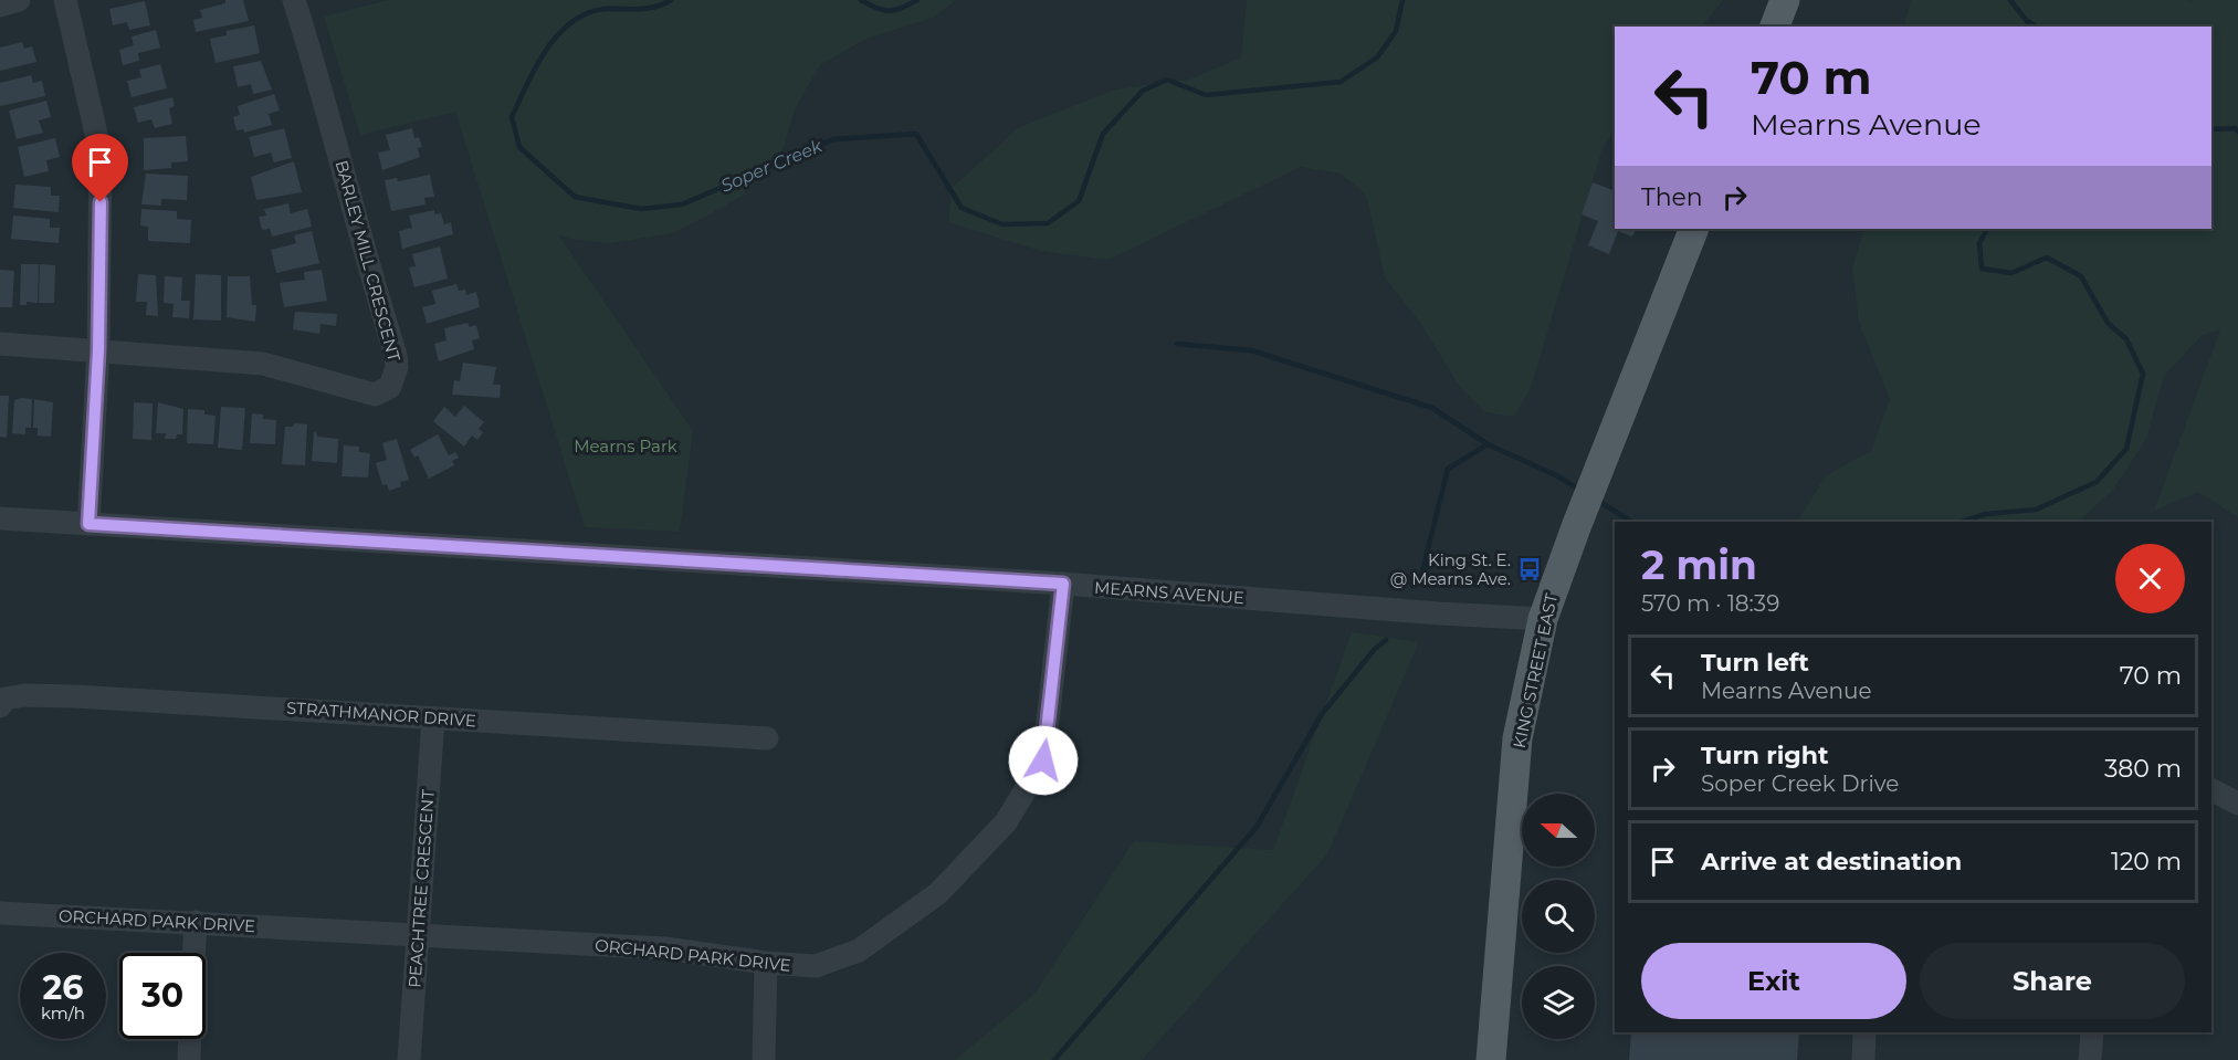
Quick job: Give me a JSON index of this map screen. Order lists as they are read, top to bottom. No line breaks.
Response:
{"streets":{"main road":["KING STREET EAST"],"street":["BARLEY MILL CRESCENT","MEARNS AVENUE","STRATHMANOR DRIVE","PEACHTREE CRESCENT","ORCHARD PARK DRIVE"]},"crossings":[["MEARNS AVENUE","KING STREET EAST"],["MEARNS AVENUE","ORCHARD PARK DRIVE"],["STRATHMANOR DRIVE","PEACHTREE CRESCENT"],["PEACHTREE CRESCENT","ORCHARD PARK DRIVE"]],"water":["Soper Creek"],"parks":["Mearns Park"],"places":{"bus stop":["King St. E. @ Mearns Ave."]},"north":"left","page":{"turn":["70 m","Mearns Avenue"],"then":"Then","heading":["2 min","570 m · 18:39"],"list":[{"name":"Turn left","note":"Mearns Avenue","value":"70 m"},{"name":"Turn right","note":"Soper Creek Drive","value":"380 m"},{"name":"Arrive at destination","value":"120 m"}],"buttons":["Exit","Share"],"speed":"26 km/h","limit":"30"}}
